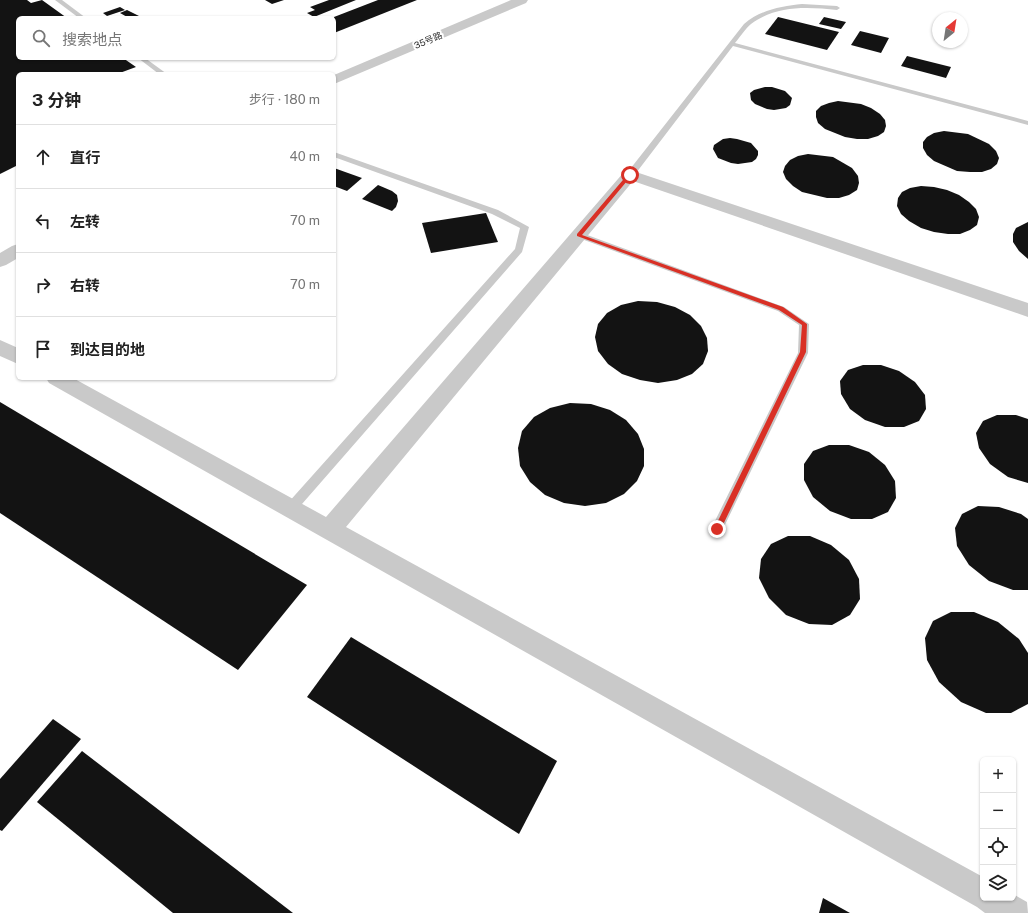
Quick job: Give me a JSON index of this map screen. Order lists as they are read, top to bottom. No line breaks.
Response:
{"streets":{"street":["35号路"]},"north":"top right","page":{"search":"搜索地点","heading":["3 分钟","步行 · 180 m"],"list":[["直行","40 m"],["左转","70 m"],["右转","70 m"],"到达目的地"],"map_buttons":["+","−"]}}
